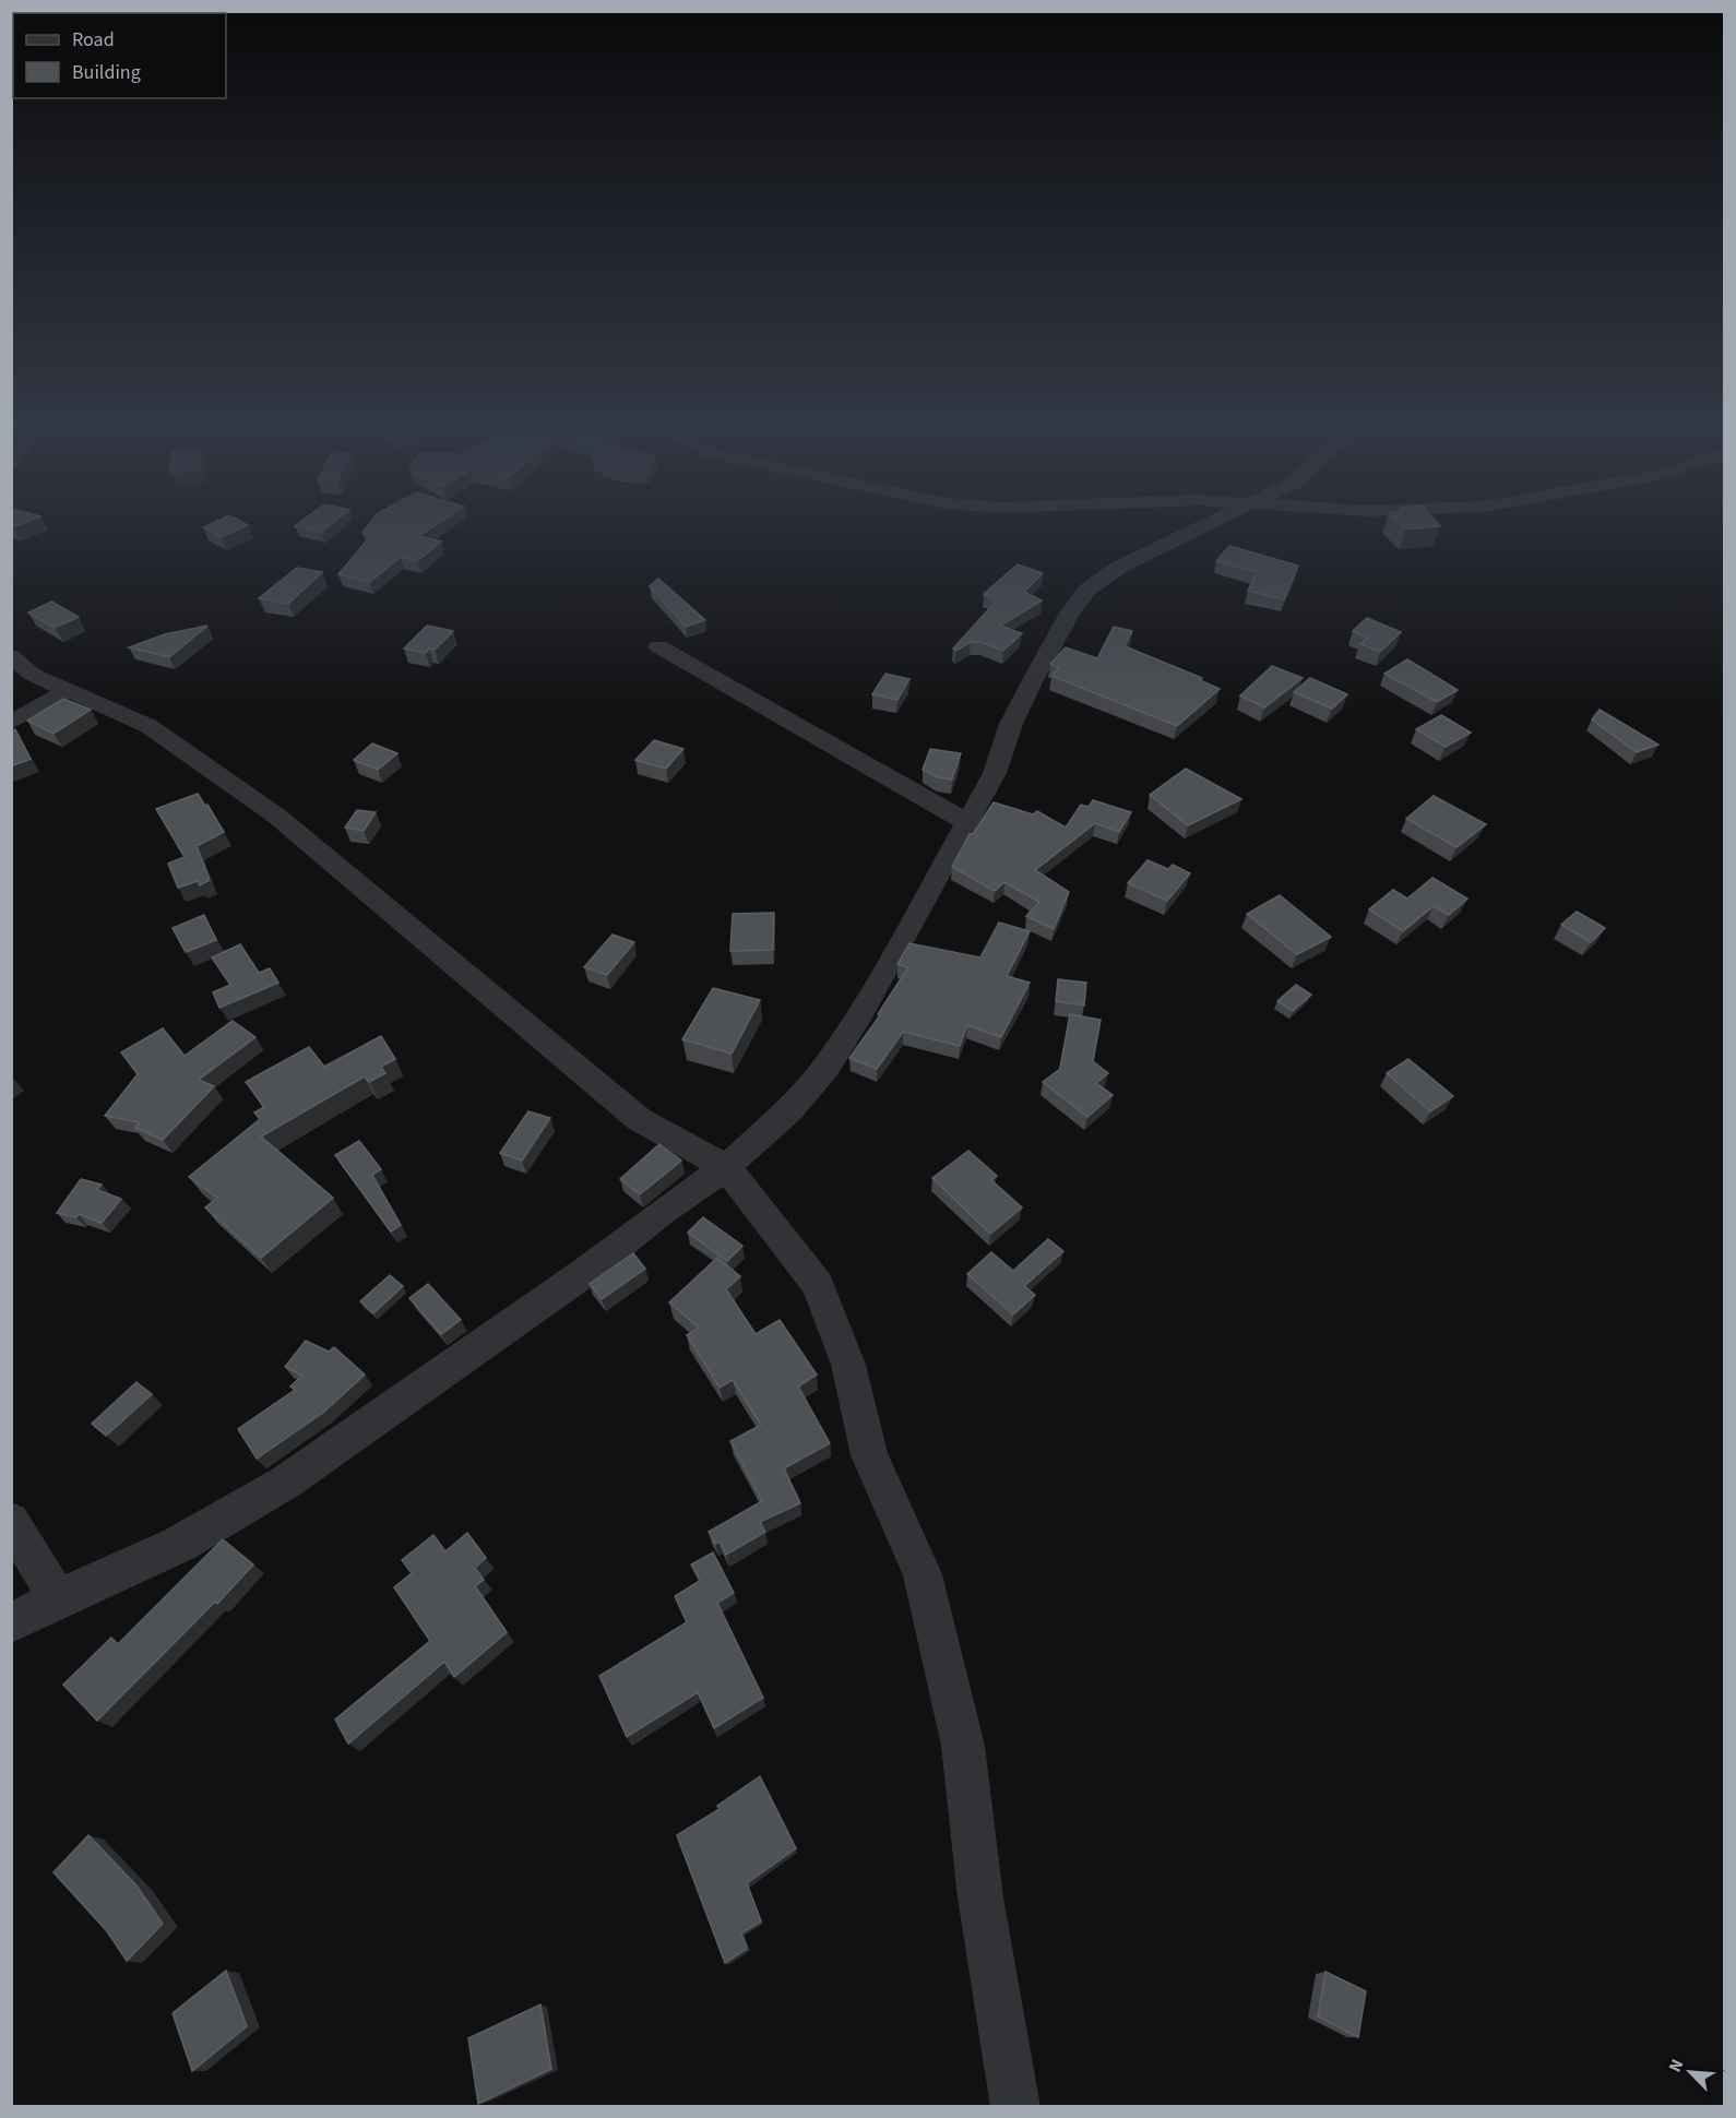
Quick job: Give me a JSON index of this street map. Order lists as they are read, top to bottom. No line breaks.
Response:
{"legend":["Road","Building"],"north":"top left"}
